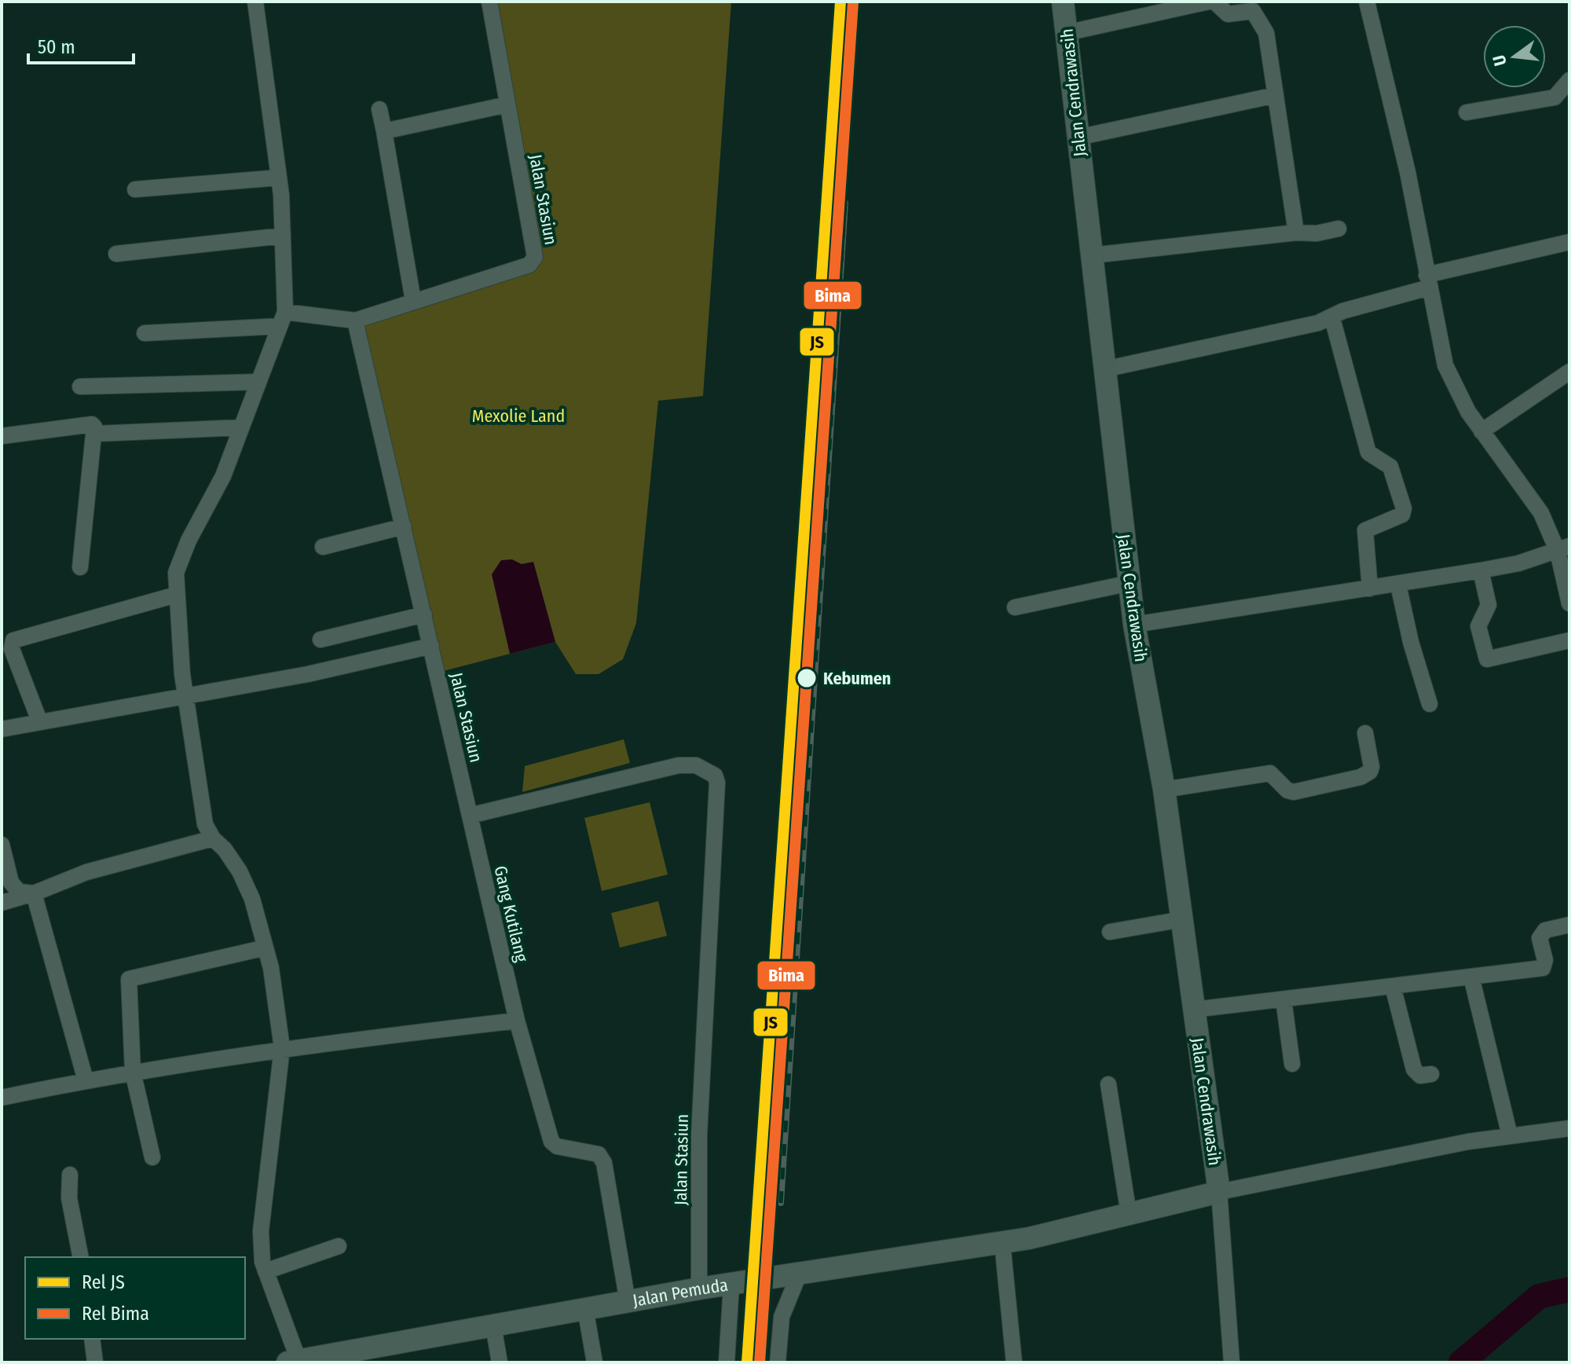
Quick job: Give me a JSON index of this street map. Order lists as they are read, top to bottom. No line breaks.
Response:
{"streets":{"main road":["Jalan Cendrawasih","Jalan Pemuda"],"street":["Jalan Stasiun","Gang Kutilang"]},"crossings":[["Jalan Cendrawasih","Jalan Pemuda"],["Jalan Stasiun","Gang Kutilang"],["Jalan Stasiun","Jalan Pemuda"],["Gang Kutilang","Jalan Pemuda"]],"parks":["Mexolie Land"],"places":["Kebumen"],"lines":["rail line JS","rail line Bima"],"legend":["Rel JS","Rel Bima"],"scale_bar":"50 m","north":"left"}
